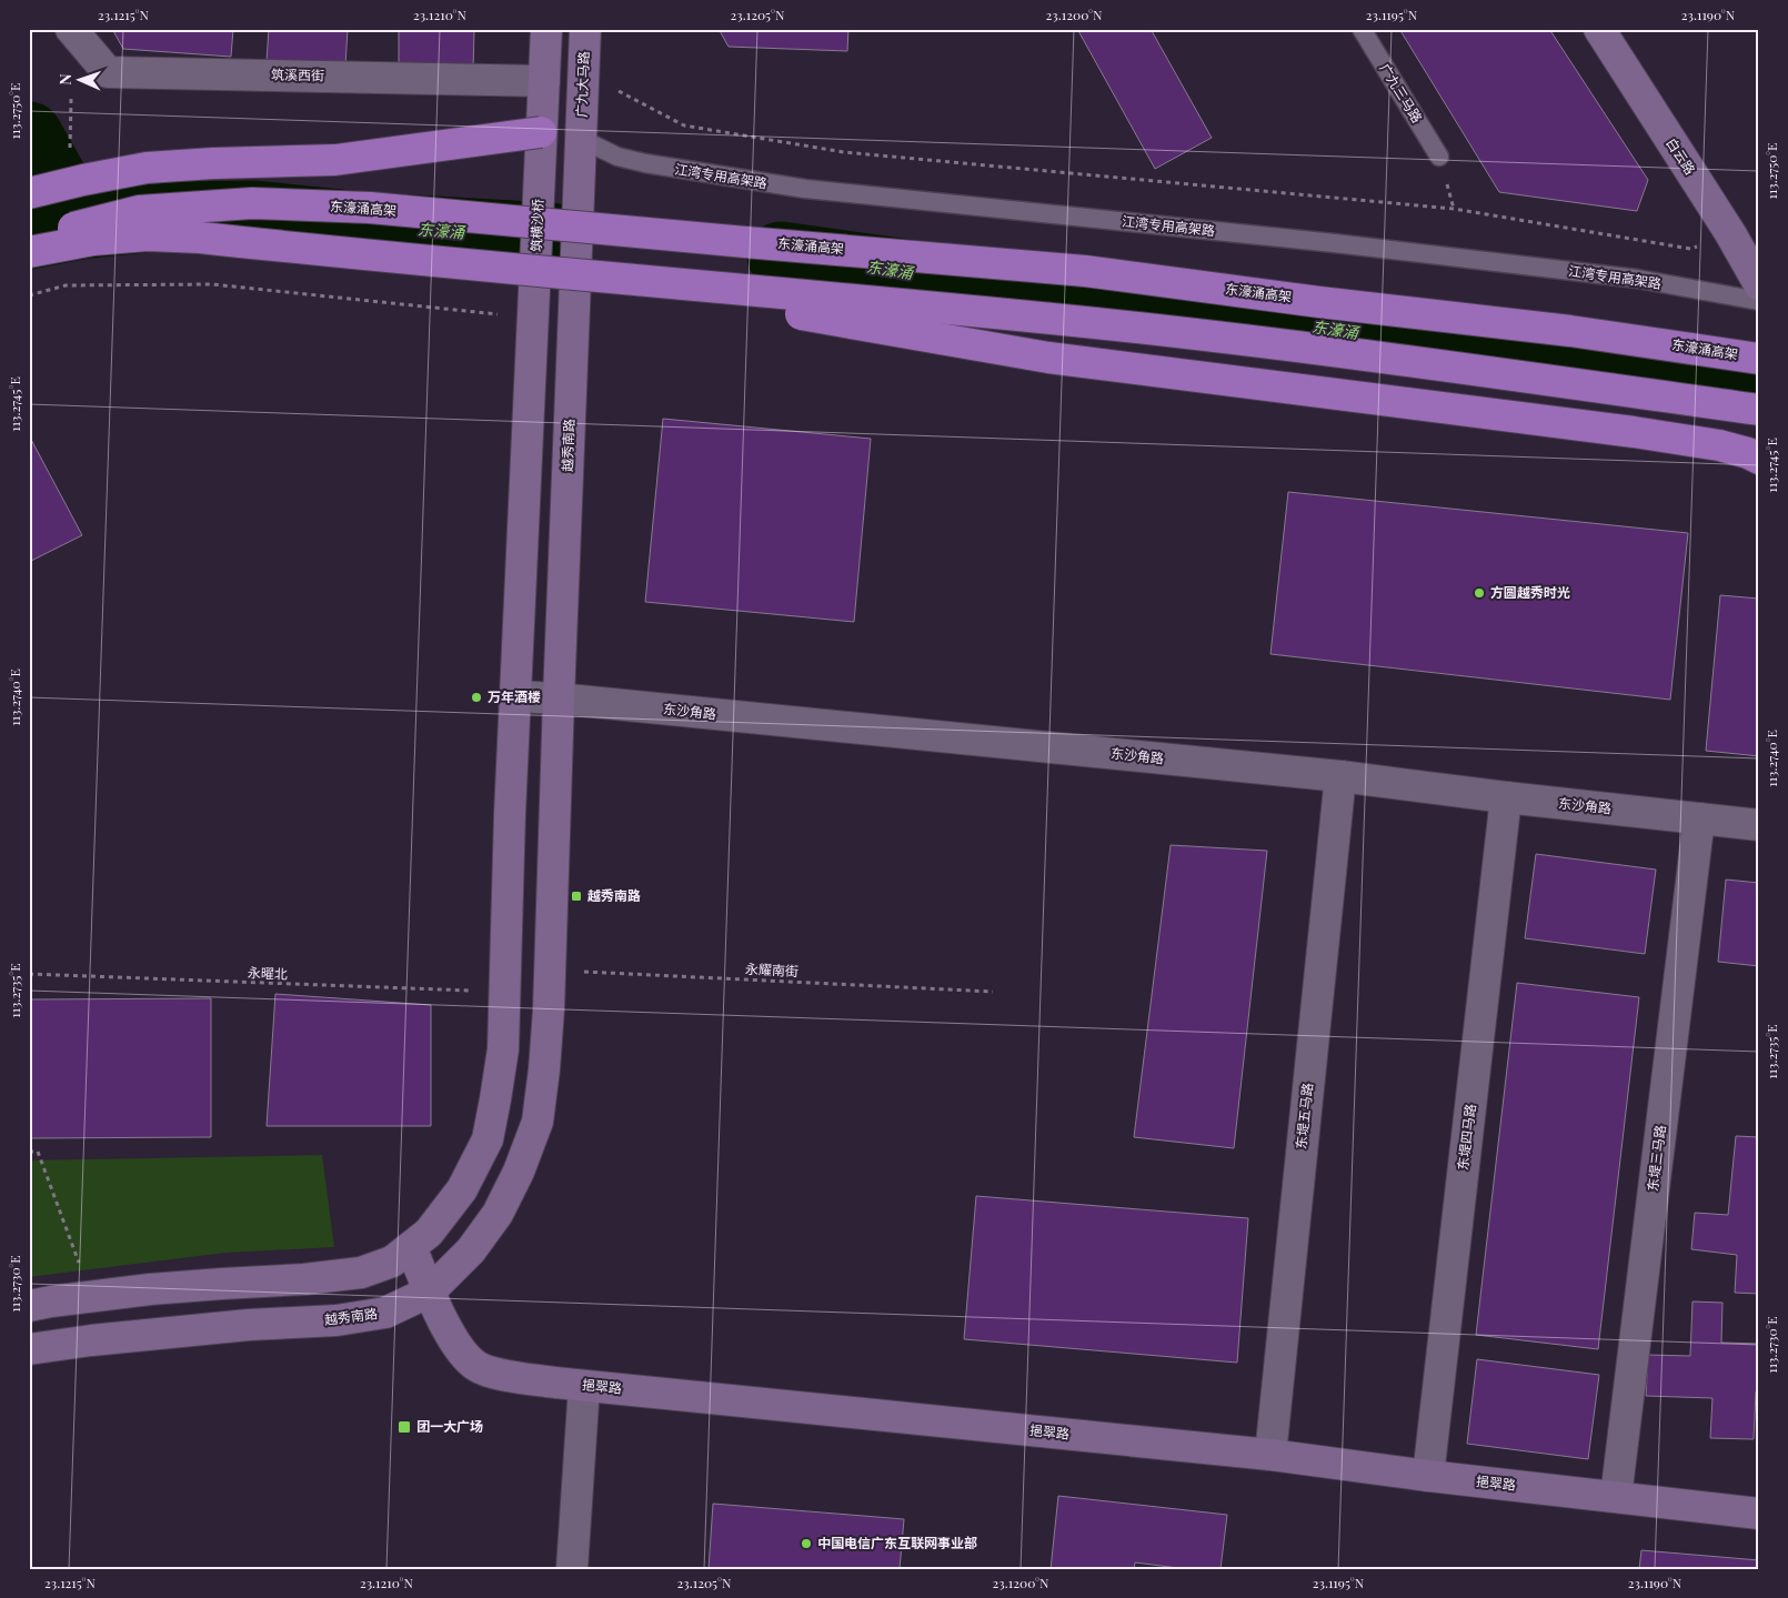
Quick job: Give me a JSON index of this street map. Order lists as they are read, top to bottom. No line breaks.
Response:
{"streets":{"highway":["东濠涌高架"],"main road":["广九大马路","白云路","筑横沙桥","越秀南路","挹翠路"],"street":["筑溪西街","东沙角路","东堤五马路","东堤四马路","东堤三马路"],"lane":["广九三马路","江湾专用高架路"],"path":["永耀南街","永曜北"]},"crossings":[["广九大马路","江湾专用高架路"],["广九大马路","越秀南路"],["江湾专用高架路","越秀南路"],["越秀南路","东沙角路"],["越秀南路","永耀南街"],["越秀南路","挹翠路"],["东沙角路","东堤五马路"],["东沙角路","东堤四马路"],["东沙角路","东堤三马路"],["东堤五马路","挹翠路"],["东堤四马路","挹翠路"],["东堤三马路","挹翠路"]],"water":["东濠涌"],"places":{"other":["方圆越秀时光","万年酒楼","中国电信广东互联网事业部"],"transit":["越秀南路","团一大广场"]},"north":"left","coordinates":["23.1215°N","23.1210°N","23.1205°N","23.1200°N","23.1195°N","23.1190°N","113.2750°E","113.2745°E","113.2740°E","113.2735°E","113.2730°E"]}
